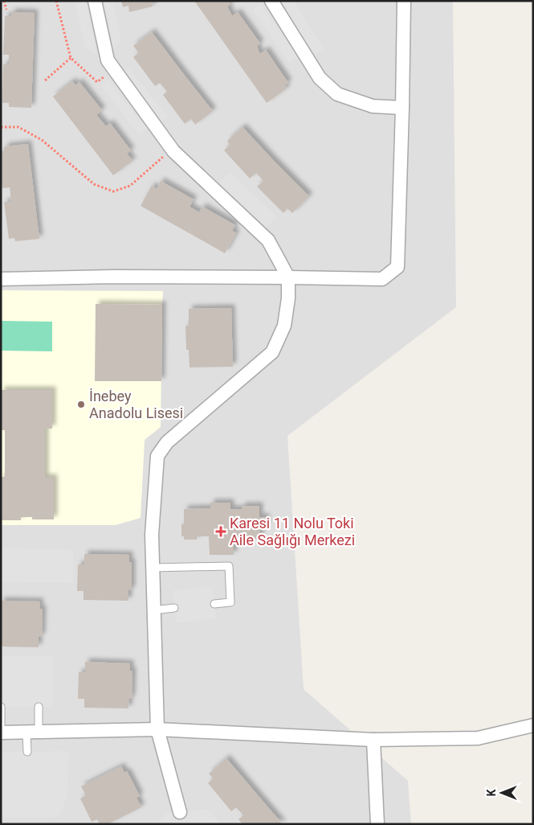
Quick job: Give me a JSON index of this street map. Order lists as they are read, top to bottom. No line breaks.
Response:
{"places":{"other":["İnebey Anadolu Lisesi"],"health":["Karesi 11 Nolu Toki Aile Sağlığı Merkezi"]},"north":"left"}
